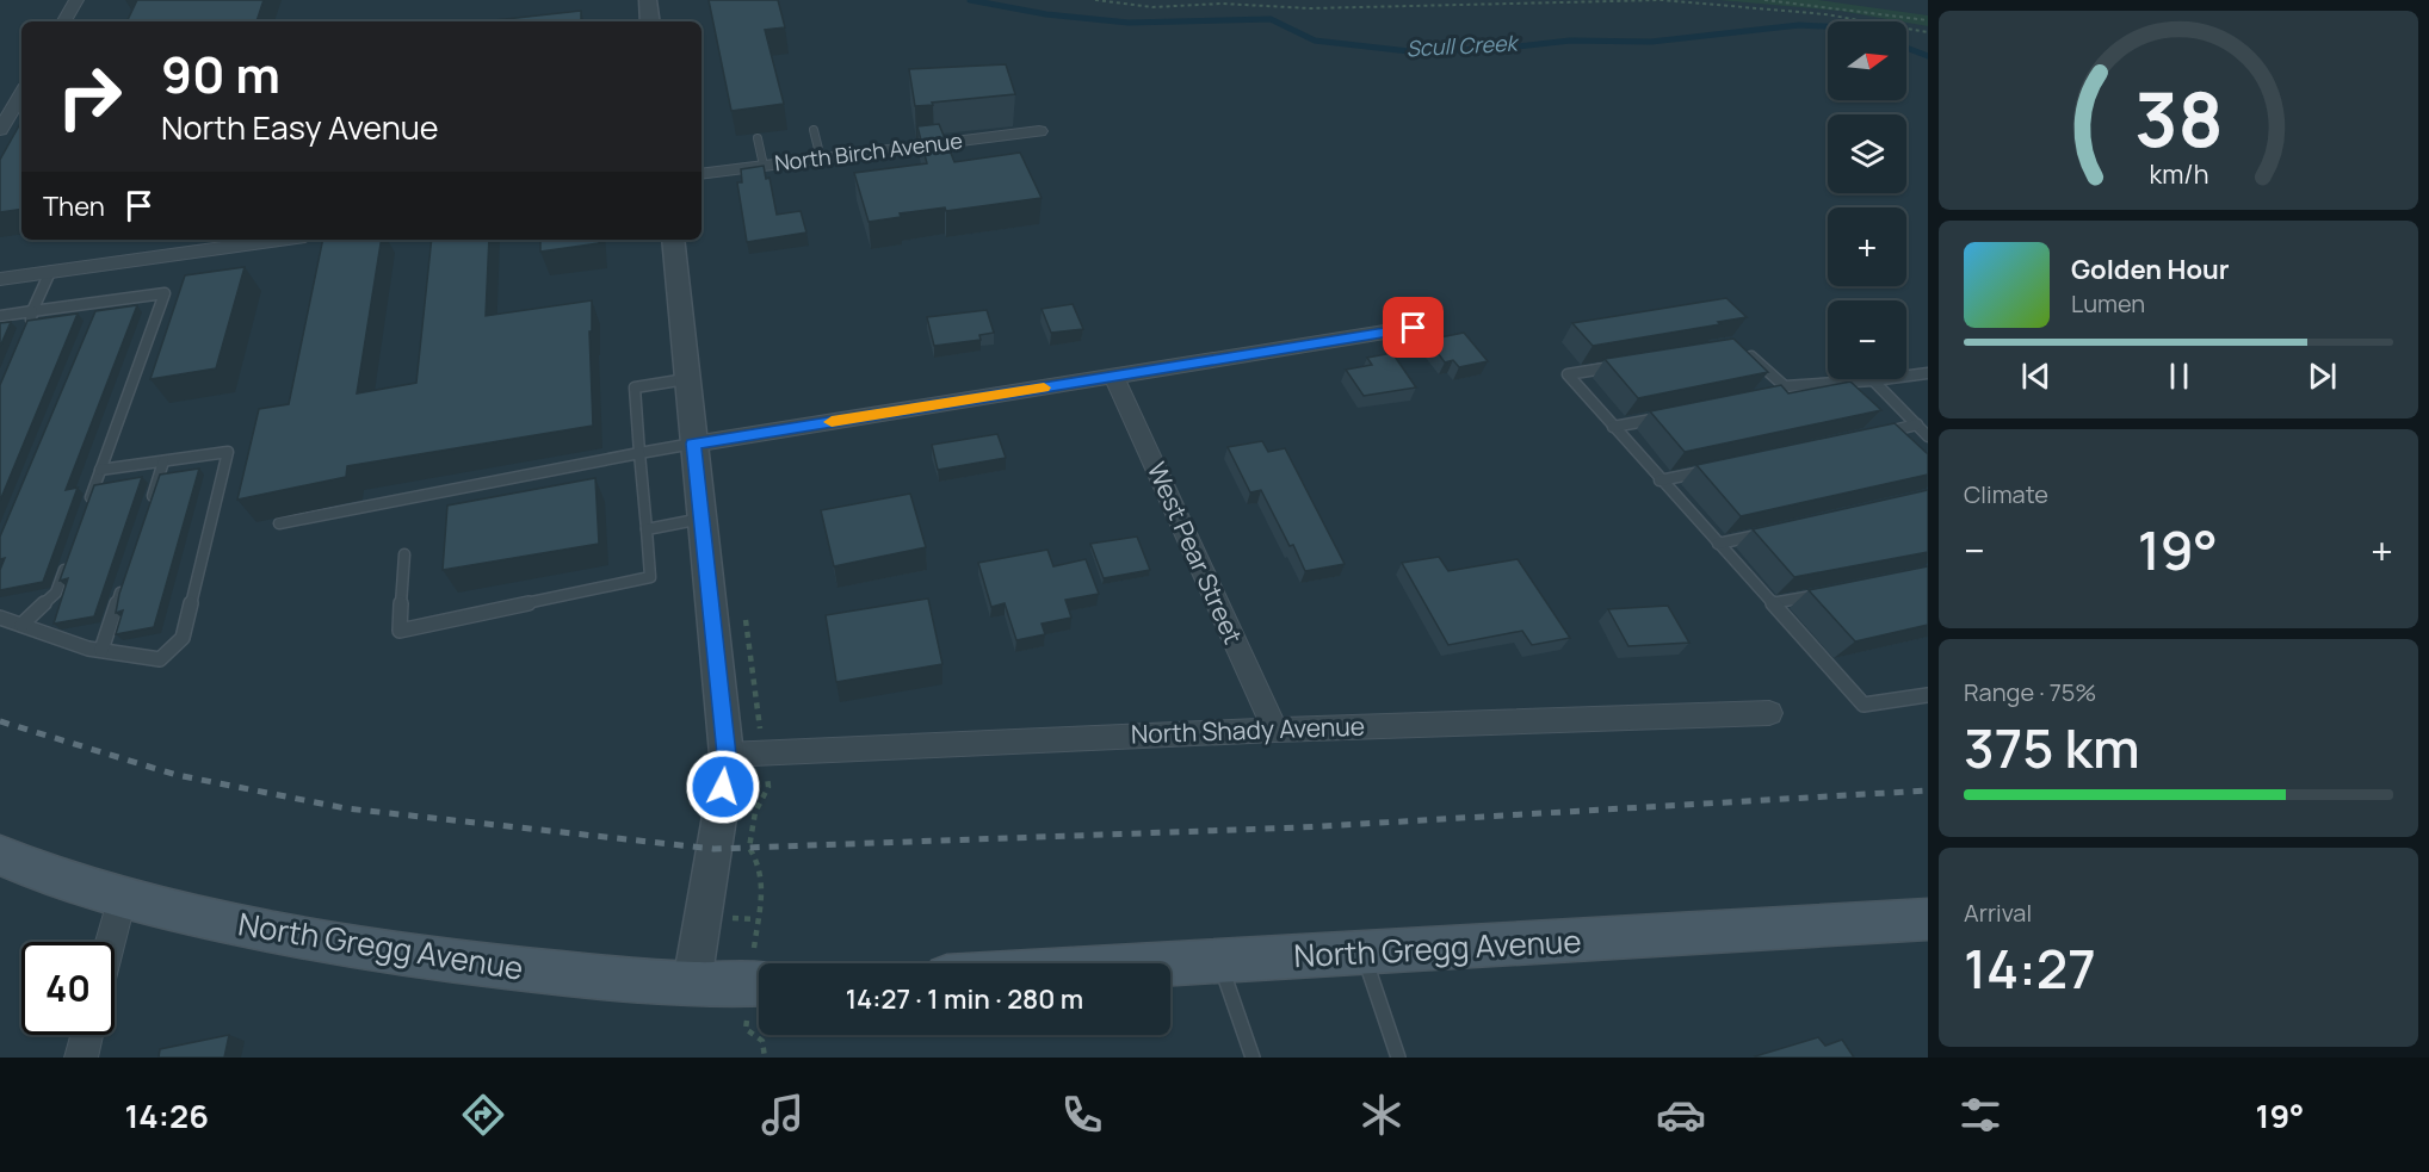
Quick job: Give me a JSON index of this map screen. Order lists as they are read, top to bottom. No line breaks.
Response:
{"streets":{"main road":["North Gregg Avenue"],"street":["North Birch Avenue","West Pear Street","North Shady Avenue"]},"crossings":[["West Pear Street","North Shady Avenue"]],"water":["Scull Creek"],"north":"right","page":{"map_buttons":["+","−"],"turn":["90 m","North Easy Avenue"],"then":"Then","song":["Golden Hour","Lumen"],"tile":["Climate",["Range · 75%","375 km"],["Arrival","14:27"]],"heat":["−","19°","+"],"limit":"40","trip":"14:27 · 1 min · 280 m","tabs":["14:26","19°"],"gauge":["38","km/h"]}}
